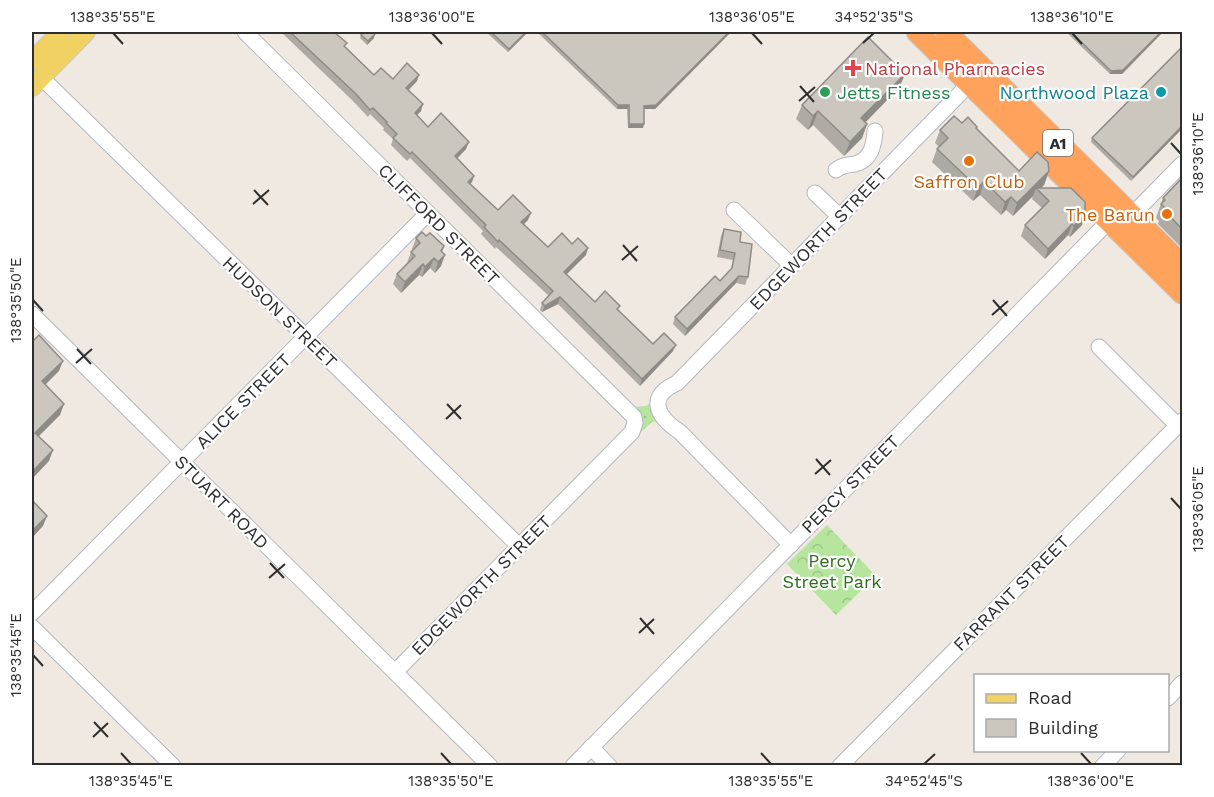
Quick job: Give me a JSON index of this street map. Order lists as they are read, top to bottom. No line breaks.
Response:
{"streets":{"highway":["A1"],"street":["CLIFFORD STREET","EDGEWORTH STREET","HUDSON STREET","ALICE STREET","PERCY STREET","STUART ROAD","FARRANT STREET"]},"crossings":[["A1","EDGEWORTH STREET"],["A1","PERCY STREET"],["CLIFFORD STREET","EDGEWORTH STREET"],["CLIFFORD STREET","ALICE STREET"],["EDGEWORTH STREET","HUDSON STREET"],["EDGEWORTH STREET","PERCY STREET"],["EDGEWORTH STREET","STUART ROAD"],["HUDSON STREET","ALICE STREET"],["ALICE STREET","STUART ROAD"]],"parks":["Percy Street Park"],"places":{"health":["National Pharmacies"],"other":["Jetts Fitness","Northwood Plaza","Saffron Club","The Barun"]},"legend":["Road","Building"],"coordinates":["138°35'55\"E","138°36'00\"E","138°36'05\"E","34°52'35\"S","138°36'10\"E","138°35'50\"E","138°35'45\"E","34°52'45\"S"]}
